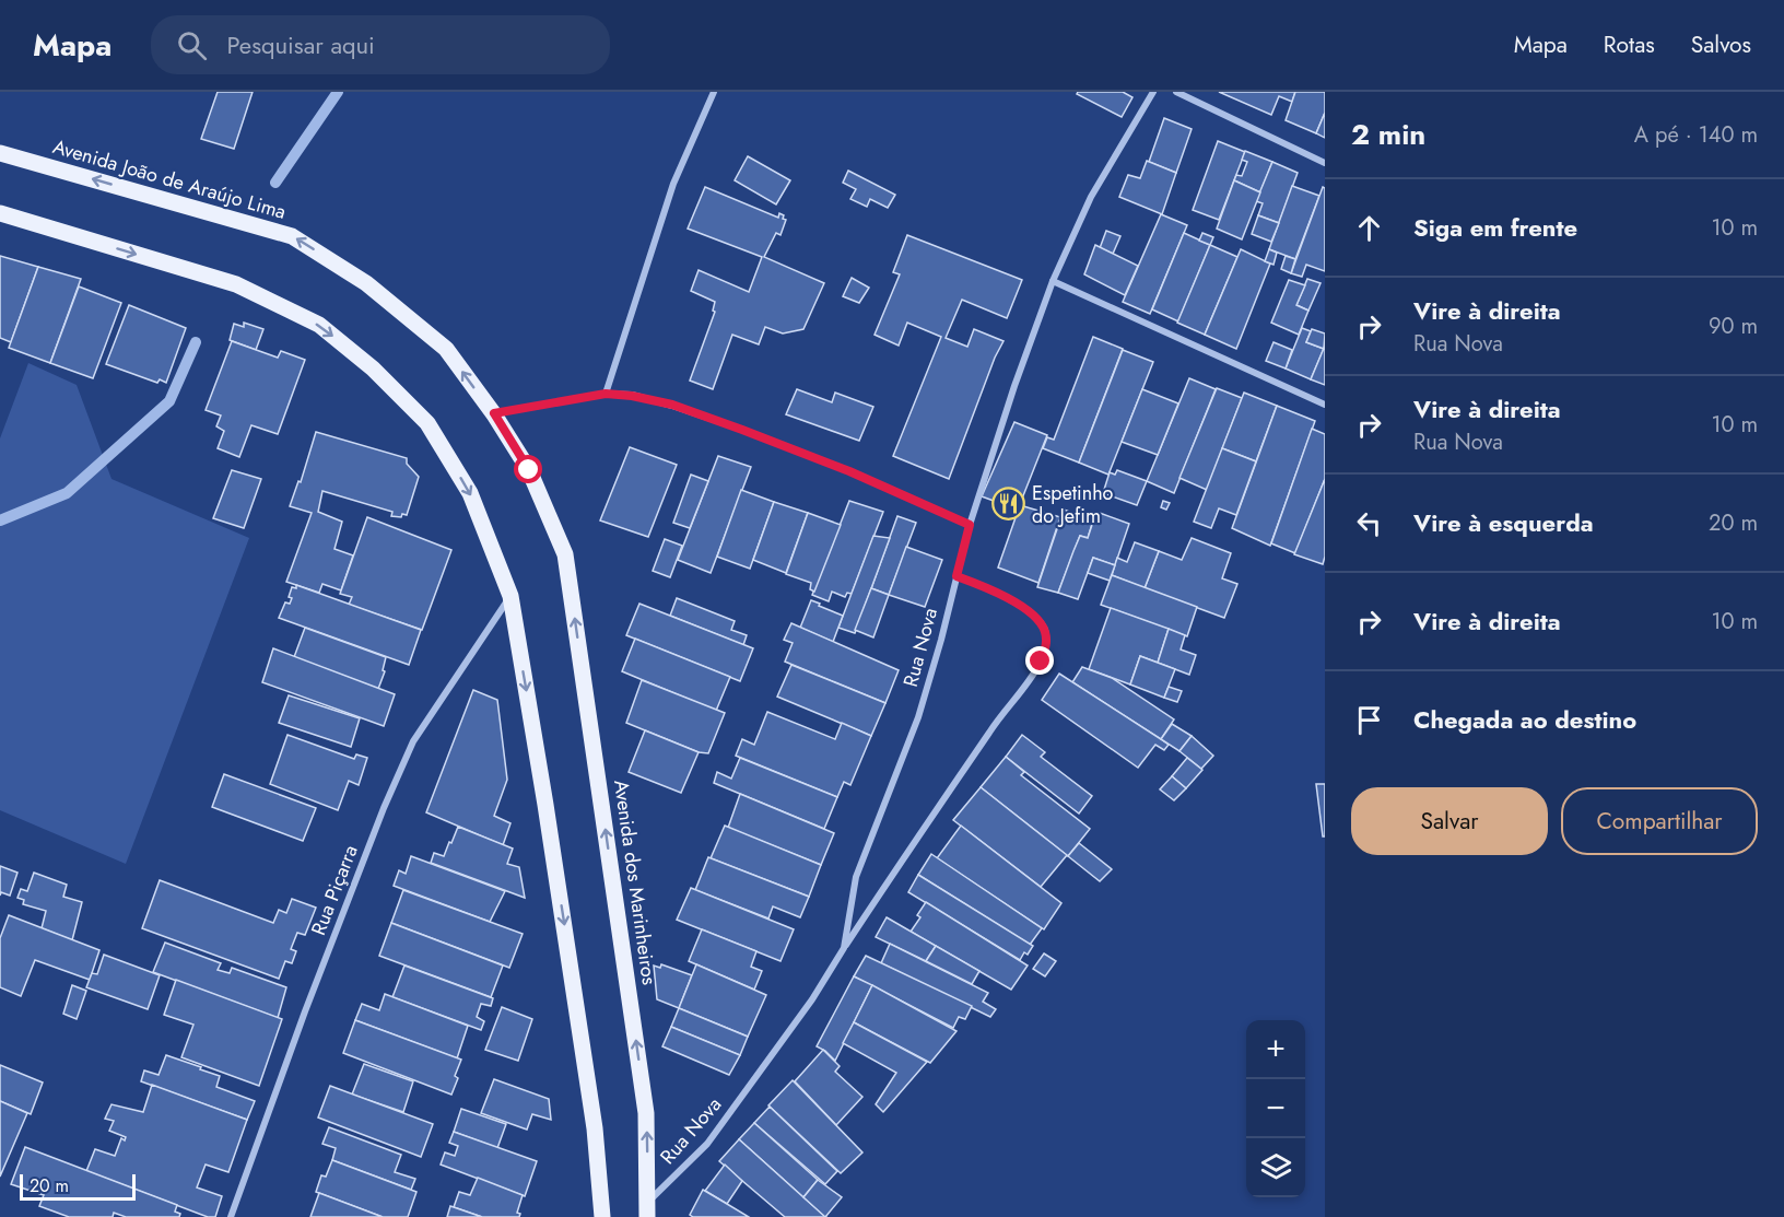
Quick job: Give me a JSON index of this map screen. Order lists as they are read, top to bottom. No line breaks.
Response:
{"streets":{"main road":["Avenida João de Araújo Lima","Avenida dos Marinheiros"],"street":["Rua Nova","Rua Piçarra"]},"crossings":[["Avenida João de Araújo Lima","Avenida dos Marinheiros"],["Rua Nova","Avenida dos Marinheiros"]],"places":{"restaurant":["Espetinho do Jefim"]},"scale_bar":"20 m","page":{"header":"Mapa","search":"Pesquisar aqui","nav":["Mapa","Rotas","Salvos"],"heading":["2 min","A pé · 140 m"],"list":[["Siga em frente","10 m"],["Vire à direita","Rua Nova","90 m"],["Vire à direita","Rua Nova","10 m"],["Vire à esquerda","20 m"],["Vire à direita","10 m"],"Chegada ao destino"],"buttons":["Salvar","Compartilhar"],"map_buttons":["+","−"],"scale":"20 m"}}
